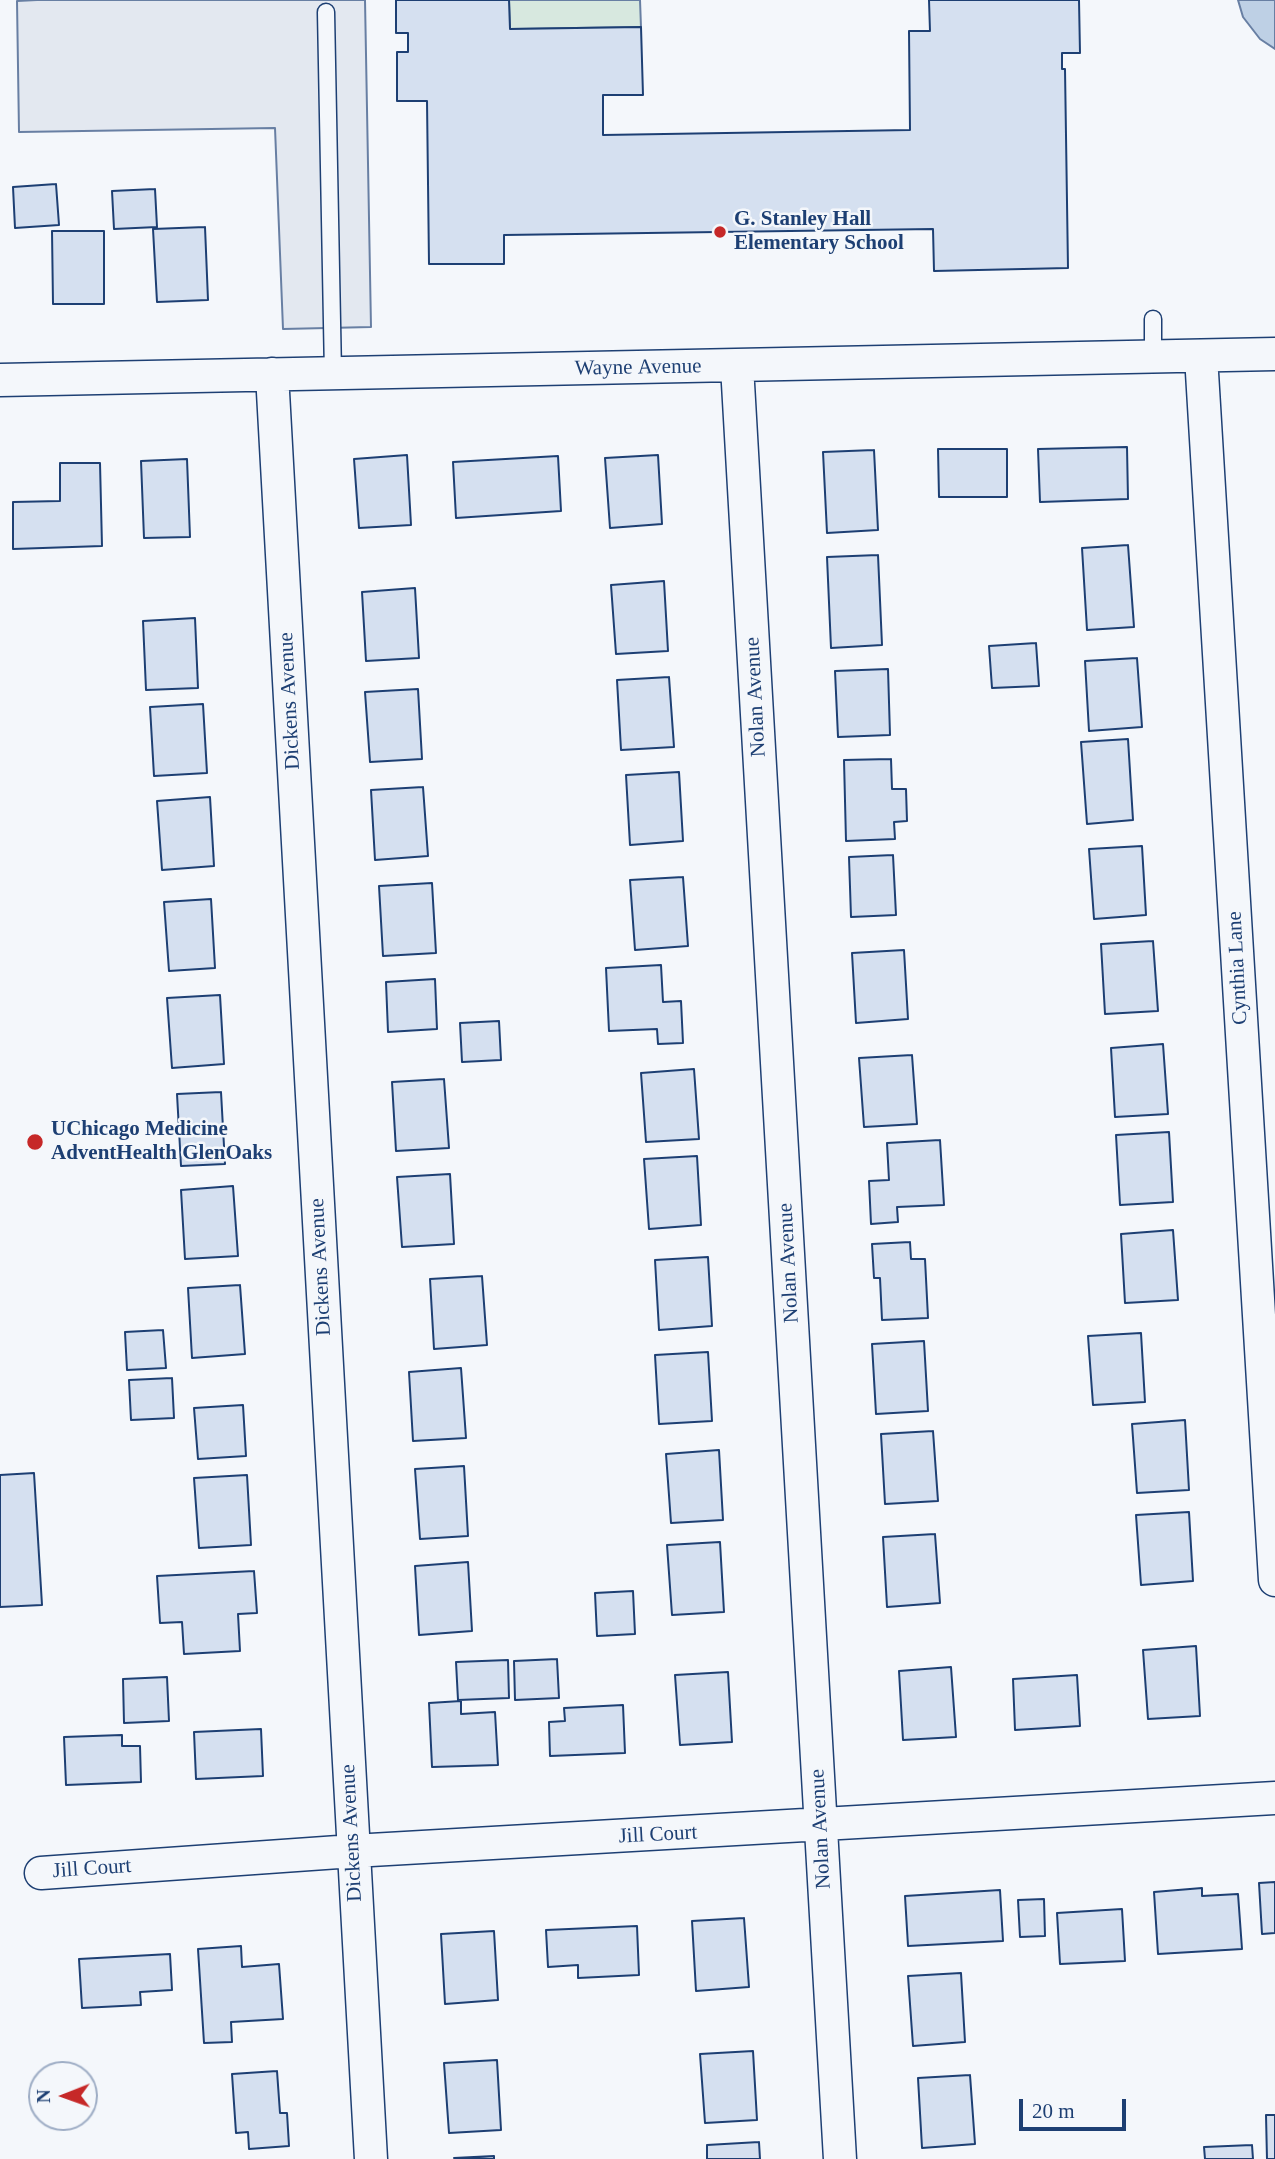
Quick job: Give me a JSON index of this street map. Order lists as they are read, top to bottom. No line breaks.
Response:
{"streets":{"street":["Wayne Avenue","Nolan Avenue","Dickens Avenue","Cynthia Lane","Jill Court"]},"crossings":[["Wayne Avenue","Nolan Avenue"],["Wayne Avenue","Dickens Avenue"],["Wayne Avenue","Cynthia Lane"],["Nolan Avenue","Jill Court"],["Dickens Avenue","Jill Court"]],"places":["G. Stanley Hall Elementary School","UChicago Medicine AdventHealth GlenOaks"],"scale_bar":"20 m","north":"left"}
